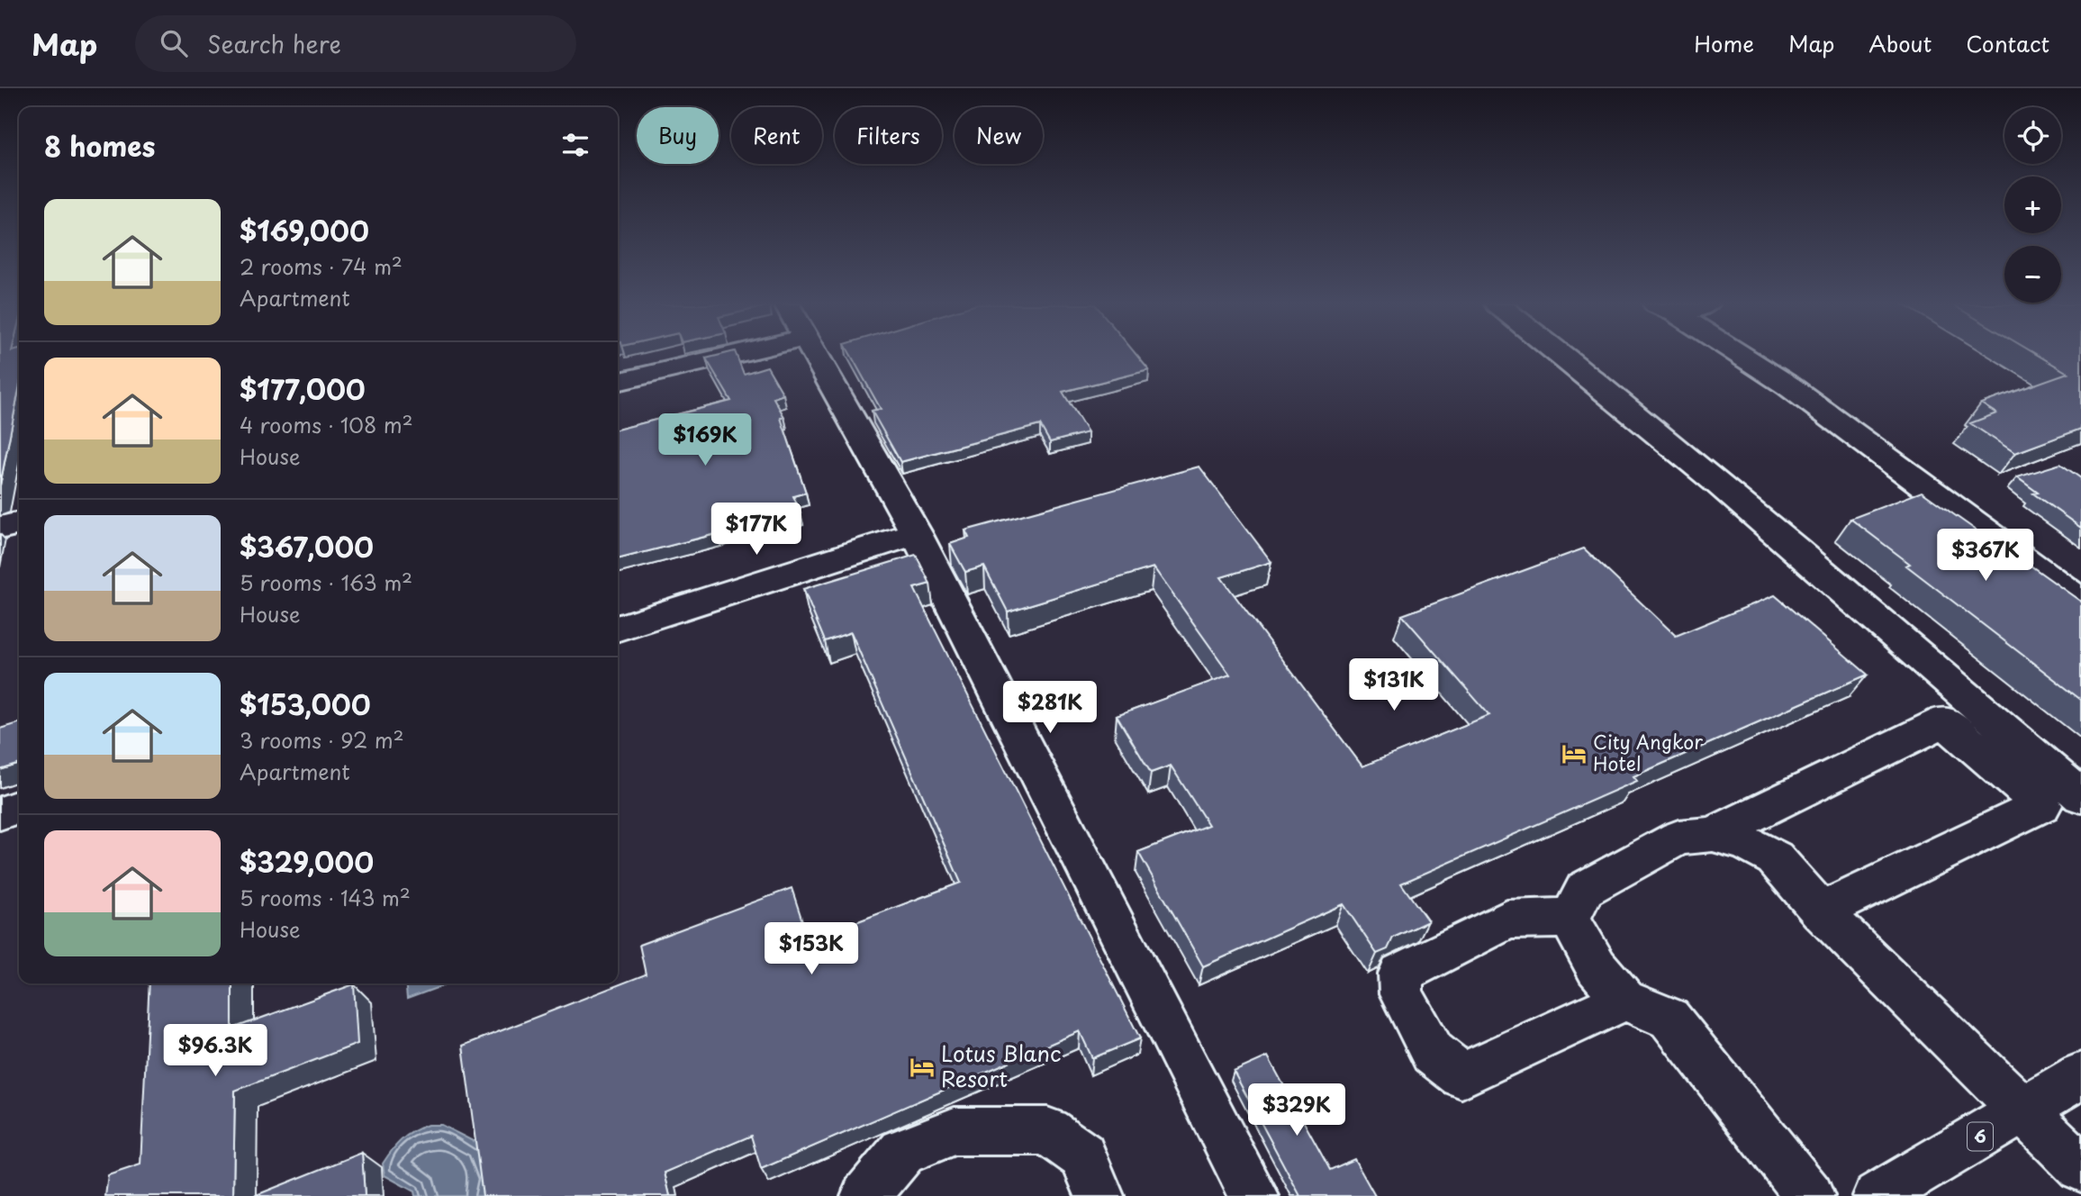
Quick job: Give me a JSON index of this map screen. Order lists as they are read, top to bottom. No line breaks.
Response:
{"streets":{"main road":["6"]},"places":{"hotel":["City Angkor Hotel","Lotus Blanc Resort"]},"page":{"header":"Map","search":"Search here","nav":["Home","Map","About","Contact"],"map_buttons":["+","−"],"chip":["Buy","Rent","Filters","New"],"heading":"8 homes","list":[{"name":"$169,000","note":"2 rooms · 74 m² · Apartment"},{"name":"$177,000","note":"4 rooms · 108 m² · House"},{"name":"$367,000","note":"5 rooms · 163 m² · House"},{"name":"$153,000","note":"3 rooms · 92 m² · Apartment"},{"name":"$329,000","note":"5 rooms · 143 m² · House"}],"price":["$169K","$177K","$367K","$131K","$281K","$153K","$96.3K","$329K"]}}
